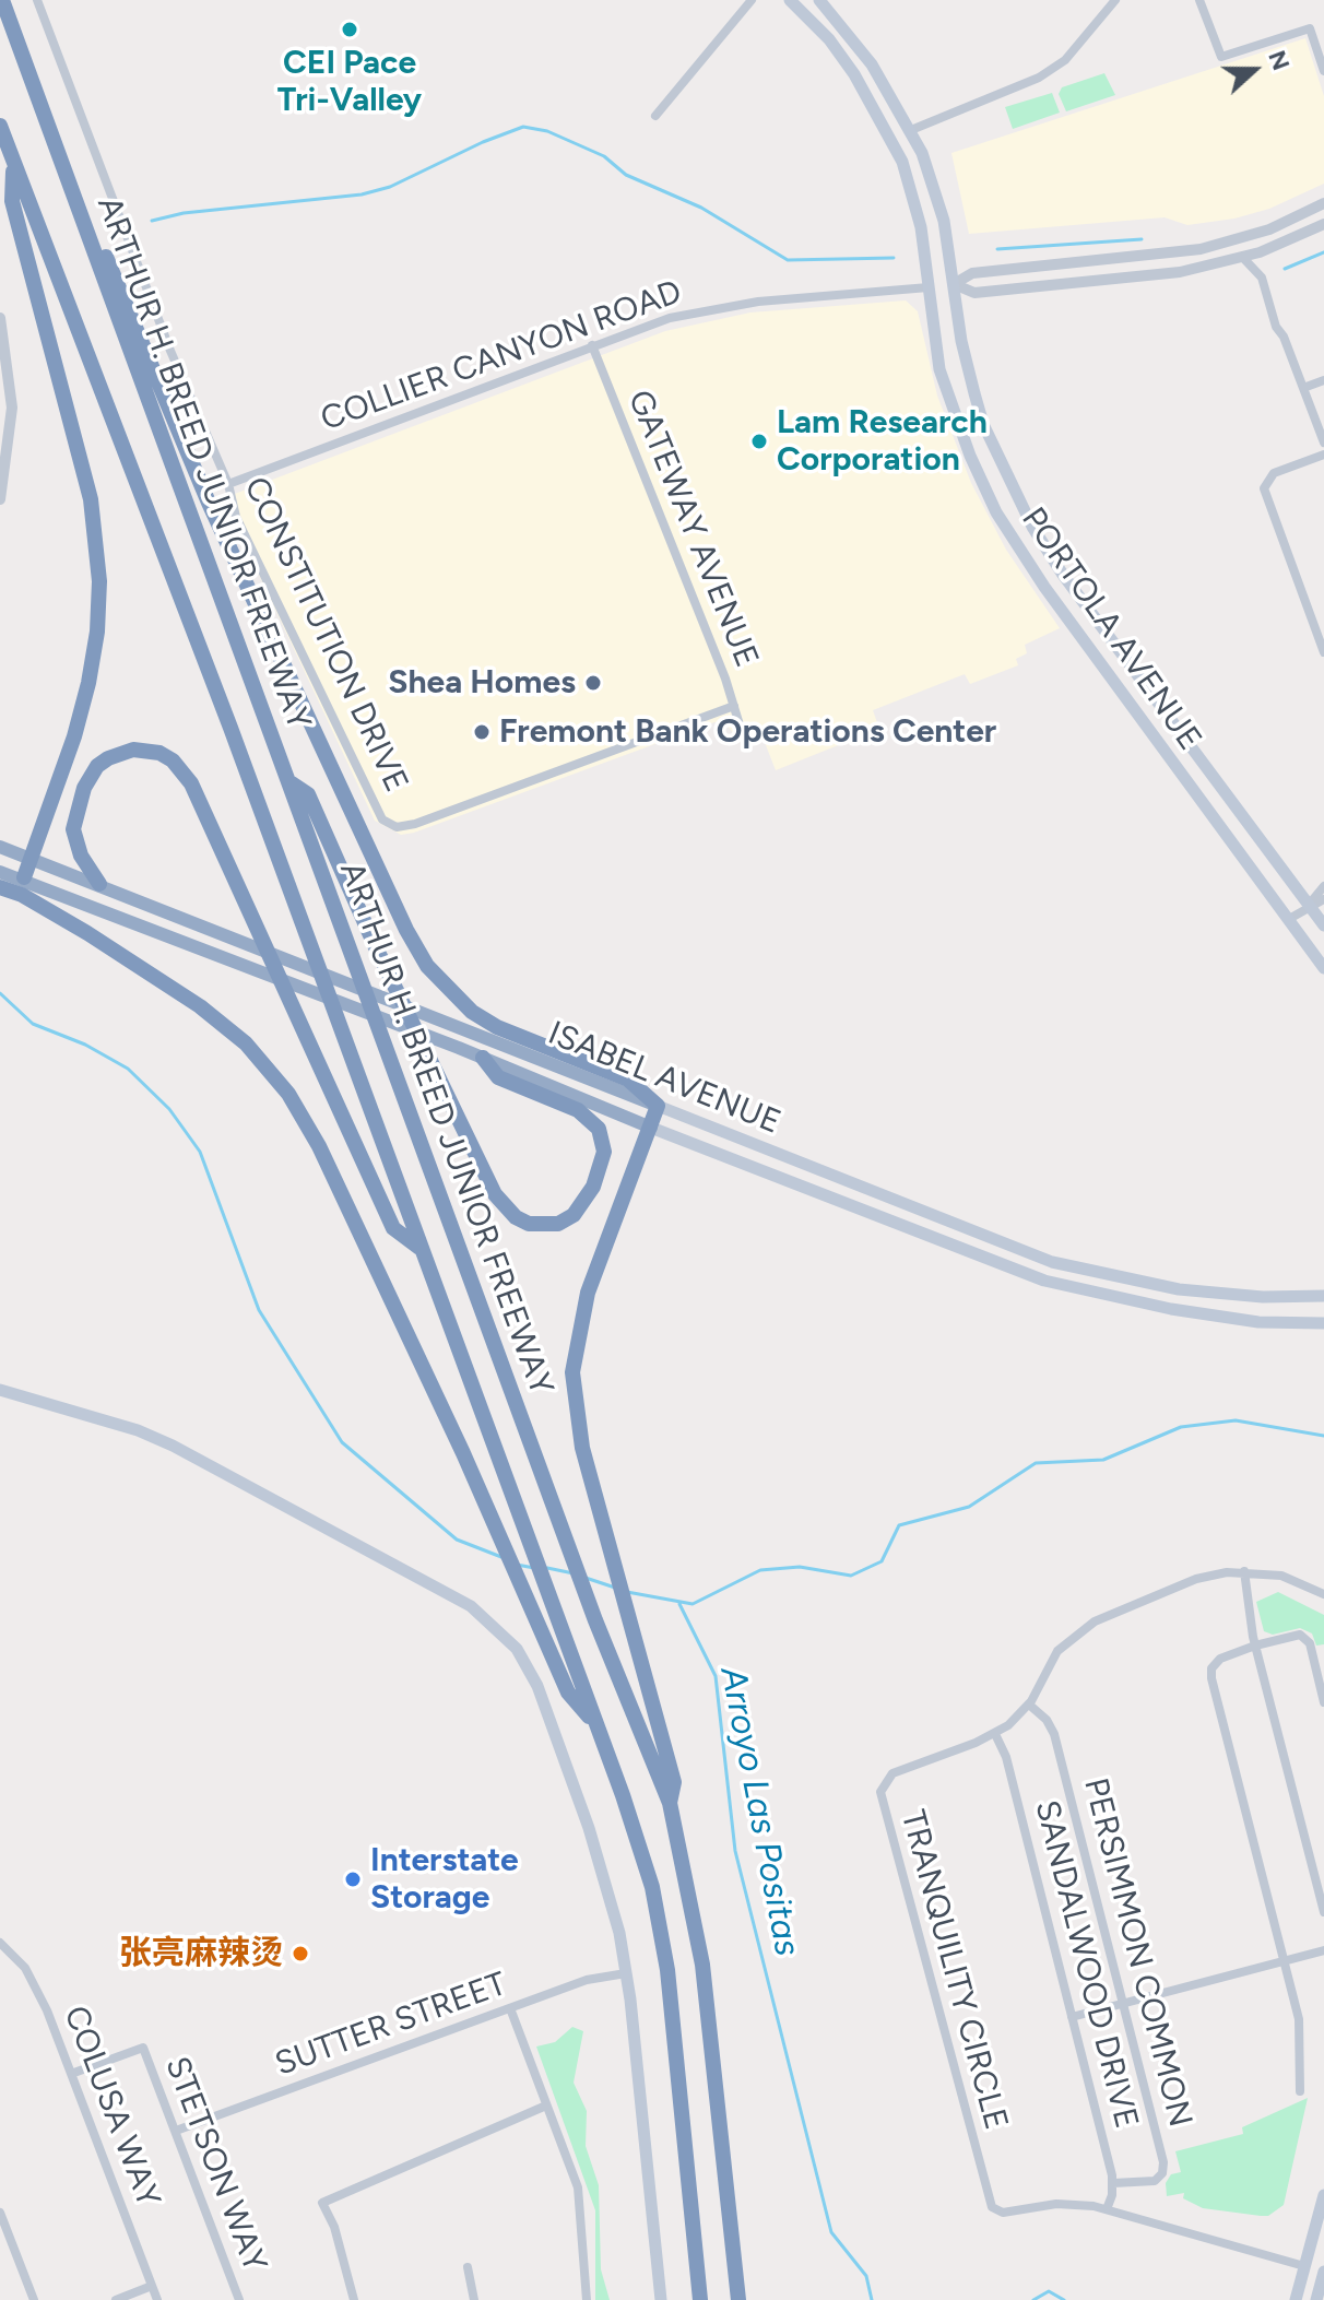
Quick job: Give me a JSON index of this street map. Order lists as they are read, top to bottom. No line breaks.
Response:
{"streets":{"highway":["ARTHUR H. BREED JUNIOR FREEWAY","ISABEL AVENUE"],"main road":["COLLIER CANYON ROAD","PORTOLA AVENUE"],"street":["GATEWAY AVENUE","CONSTITUTION DRIVE","PERSIMMON COMMON","SANDALWOOD DRIVE","TRANQUILITY CIRCLE","SUTTER STREET","COLUSA WAY","STETSON WAY"]},"crossings":[["COLLIER CANYON ROAD","GATEWAY AVENUE"],["COLLIER CANYON ROAD","PORTOLA AVENUE"],["COLLIER CANYON ROAD","CONSTITUTION DRIVE"],["GATEWAY AVENUE","CONSTITUTION DRIVE"],["PERSIMMON COMMON","SANDALWOOD DRIVE"],["PERSIMMON COMMON","TRANQUILITY CIRCLE"],["SANDALWOOD DRIVE","TRANQUILITY CIRCLE"],["SUTTER STREET","STETSON WAY"],["COLUSA WAY","STETSON WAY"]],"water":["Arroyo Las Positas"],"places":["CEI Pace Tri-Valley","Lam Research Corporation","Shea Homes","Fremont Bank Operations Center","Interstate Storage","张亮麻辣烫"],"north":"right"}
